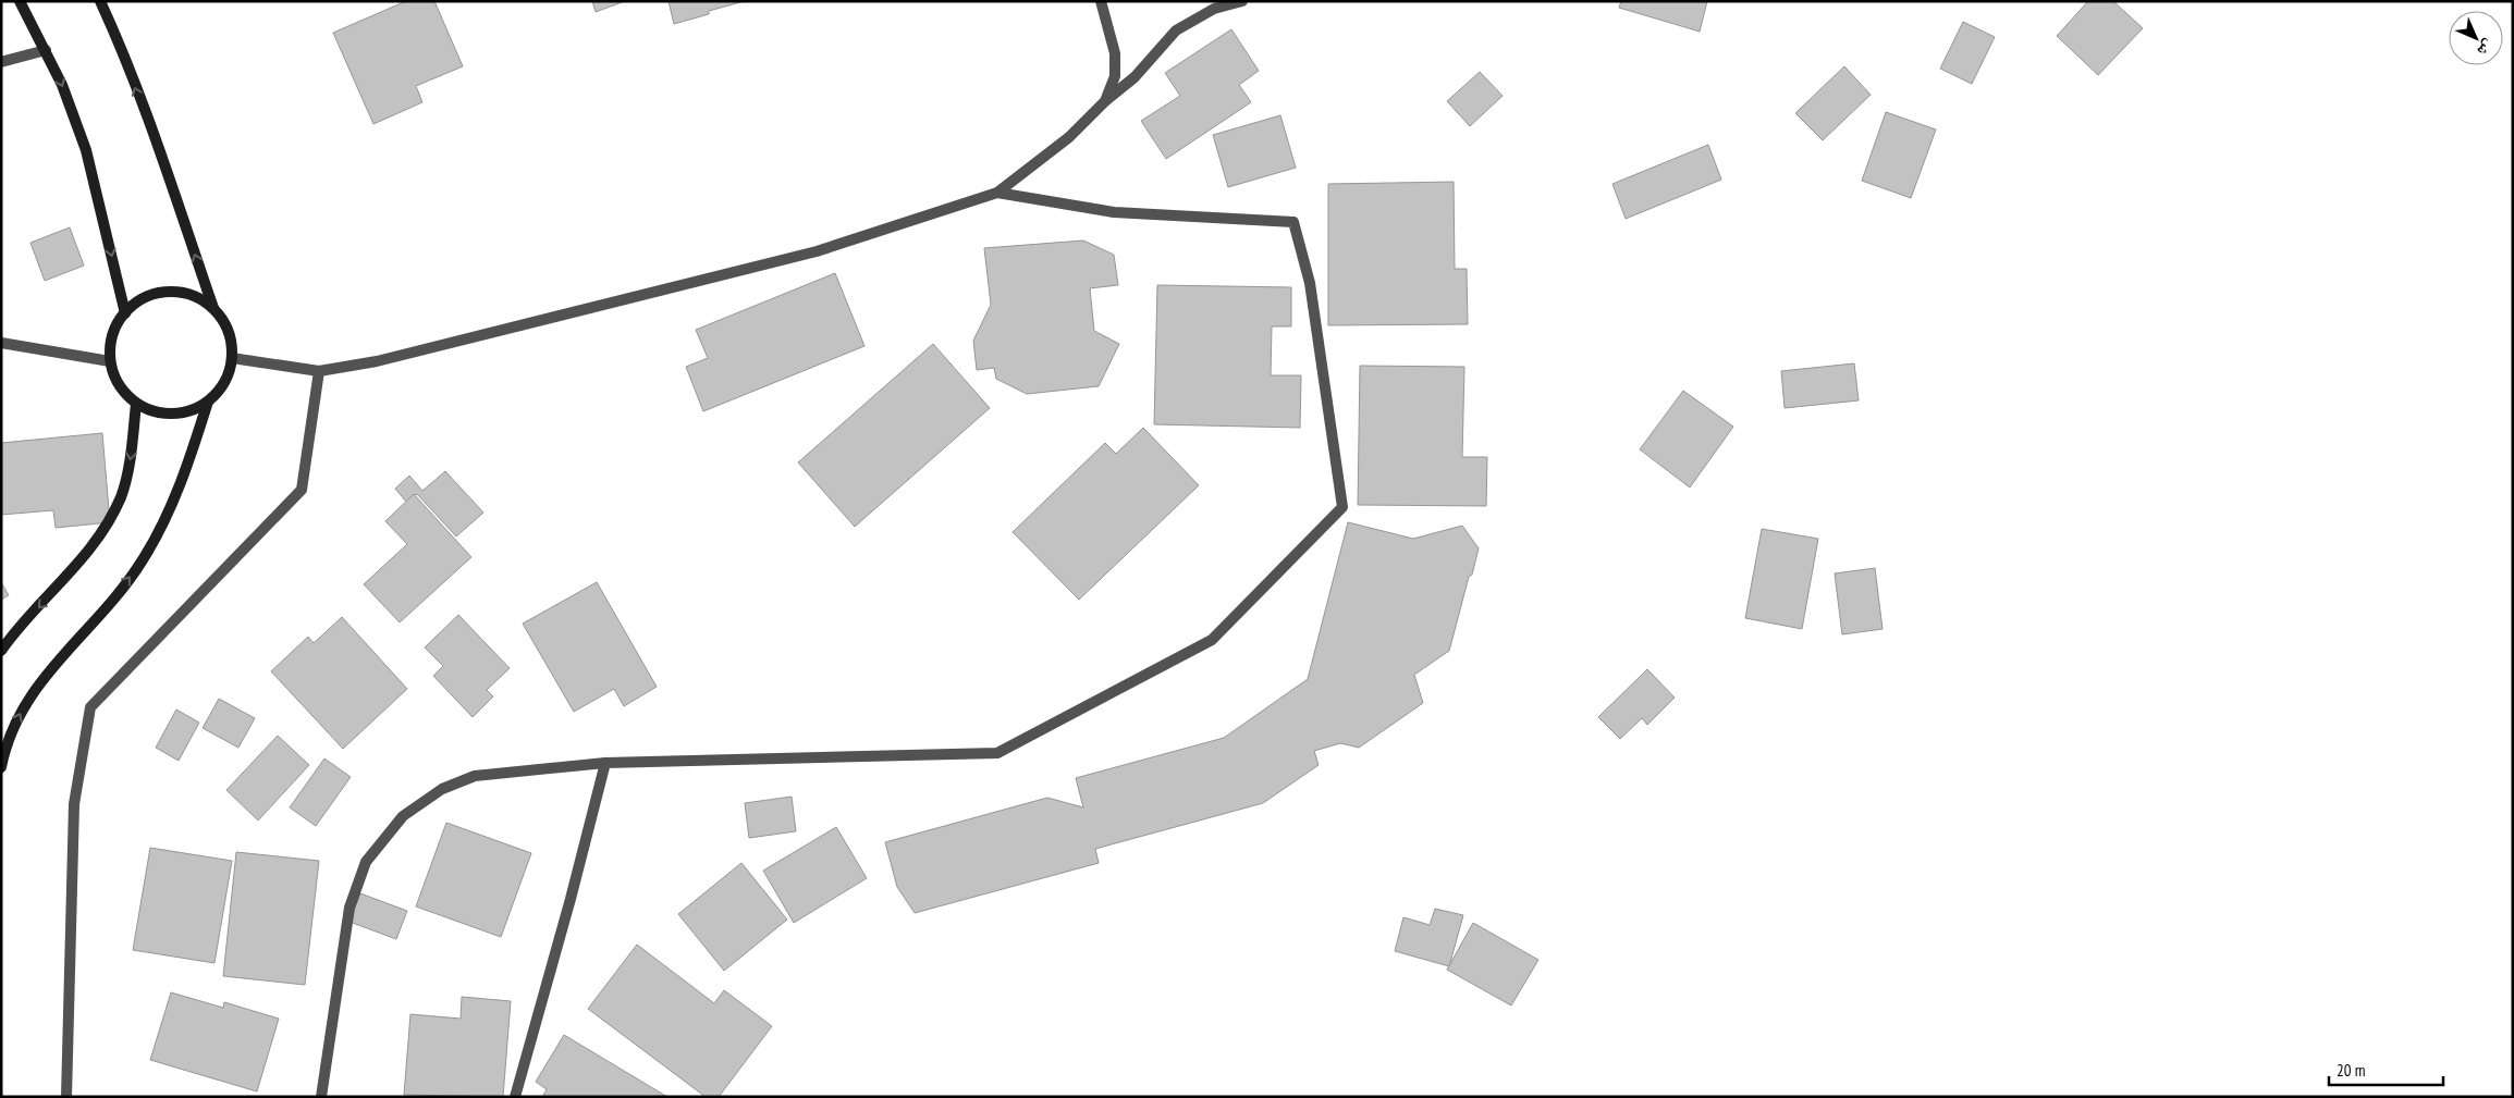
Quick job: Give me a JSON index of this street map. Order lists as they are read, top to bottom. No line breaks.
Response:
{"scale_bar":"20 m","north":"bottom right"}
